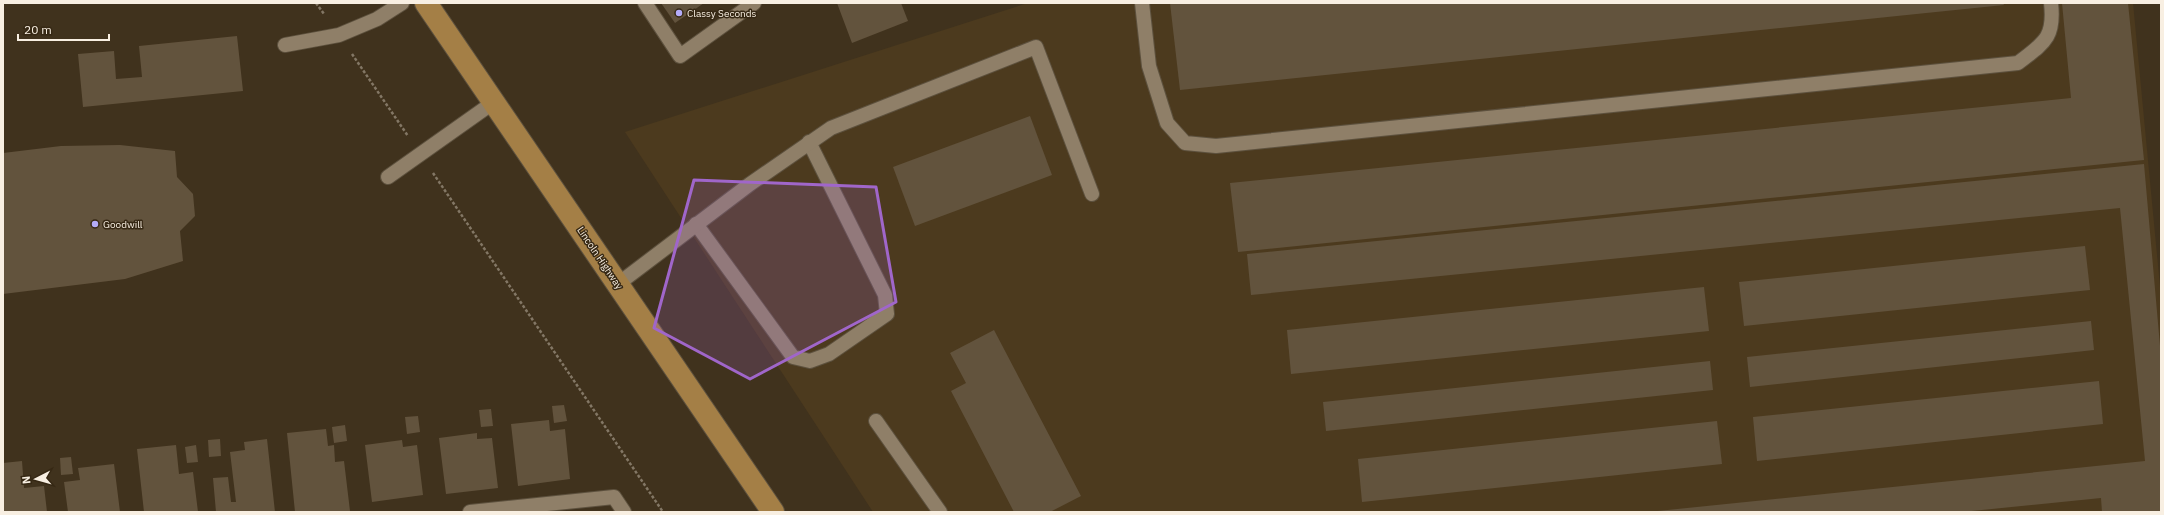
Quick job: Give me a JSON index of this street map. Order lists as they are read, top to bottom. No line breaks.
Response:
{"streets":{"highway":["Lincoln Highway"]},"places":["Classy Seconds","Goodwill"],"scale_bar":"20 m","north":"left"}
